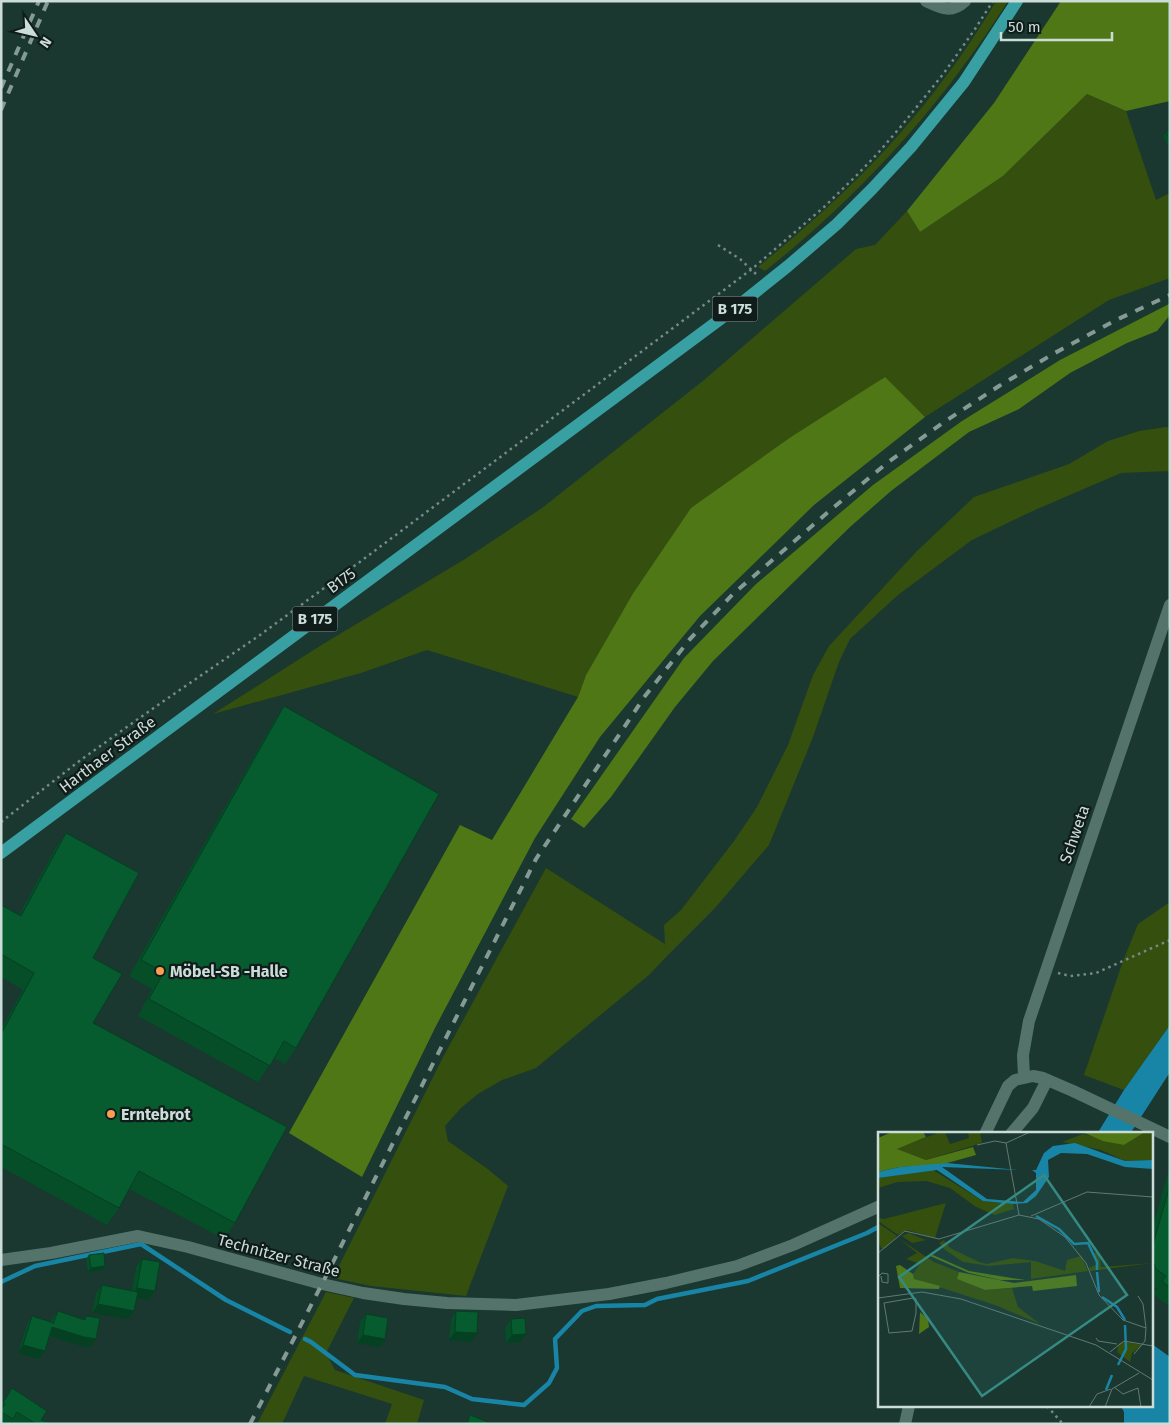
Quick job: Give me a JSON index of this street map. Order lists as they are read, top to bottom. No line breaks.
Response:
{"streets":{"main road":["B 175","B175","Harthaer Straße"],"street":["Schweta","Technitzer Straße"]},"crossings":[["B 175","B175"],["B175","Harthaer Straße"]],"places":["Möbel-SB -Halle","Erntebrot"],"scale_bar":"50 m","north":"bottom right"}
